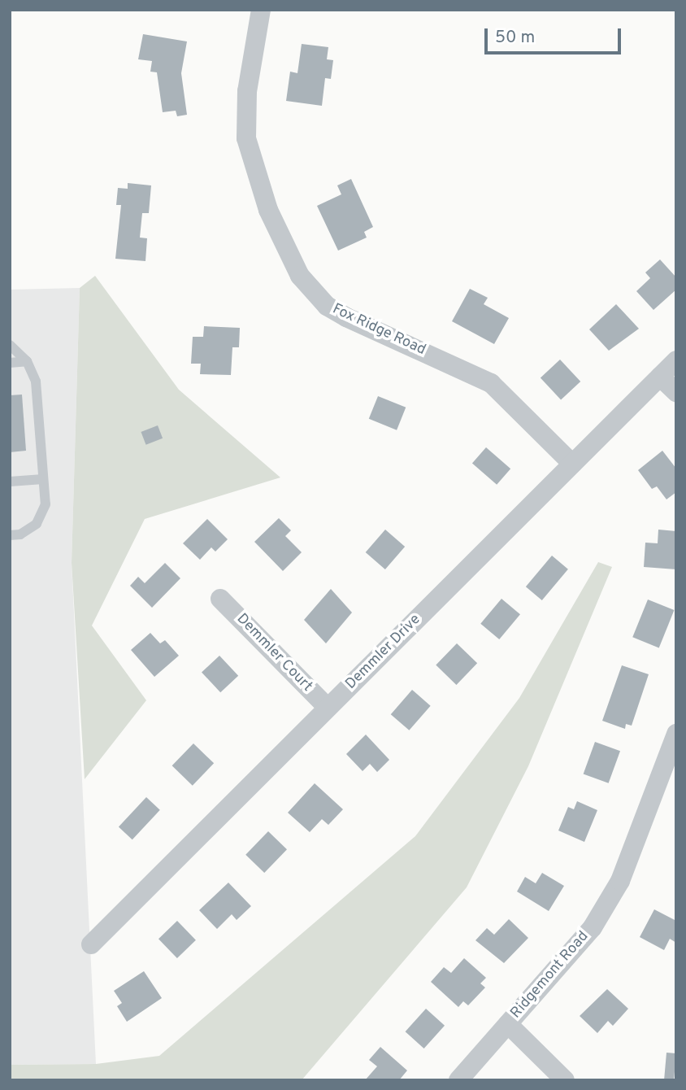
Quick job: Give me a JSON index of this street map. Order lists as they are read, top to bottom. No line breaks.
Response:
{"streets":{"street":["Fox Ridge Road","Demmler Drive","Demmler Court","Ridgemont Road"]},"crossings":[["Fox Ridge Road","Demmler Drive"],["Demmler Drive","Demmler Court"]],"scale_bar":"50 m"}
